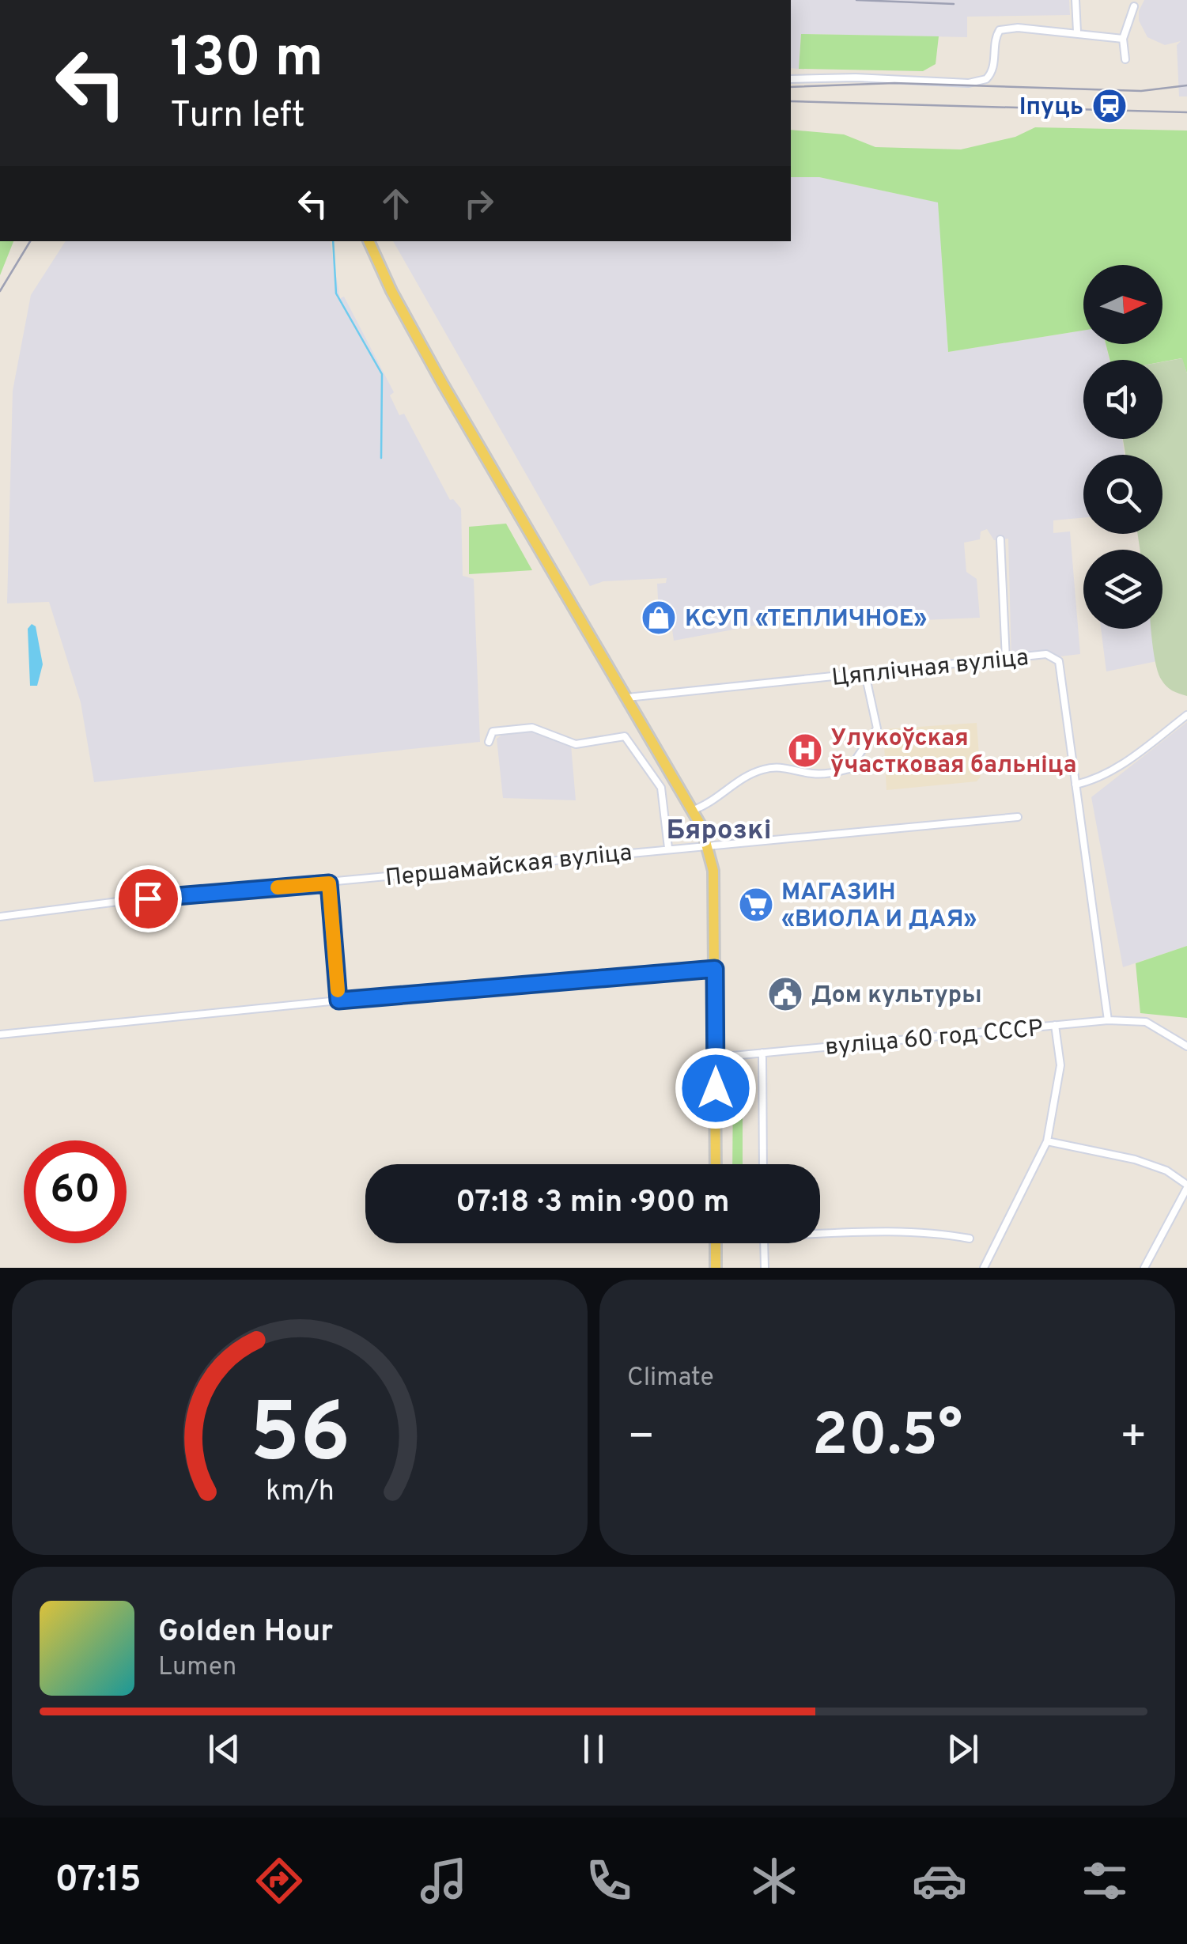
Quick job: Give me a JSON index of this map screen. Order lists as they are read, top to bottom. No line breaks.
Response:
{"streets":{"street":["Цяплічная вуліца","Першамайская вуліца","вуліца 60 год СССР"]},"crossings":[["Цяплічная вуліца","вуліца 60 год СССР"]],"districts":["Бярозкі"],"places":{"station":["Іпуць"],"shop":["КСУП «ТЕПЛИЧНОЕ»"],"hospital":["Улукоўская ўчастковая бальніца"],"supermarket":["МАГАЗИН «ВИОЛА И ДАЯ»"],"public building":["Дом культуры"]},"north":"right","page":{"turn":["130 m","Turn left"],"limit":"60","trip":"07:18 · 3 min · 900 m","tile":"Climate","heat":["−","20.5°","+"],"song":["Golden Hour","Lumen"],"tabs":"07:15","gauge":["56","km/h"]}}
